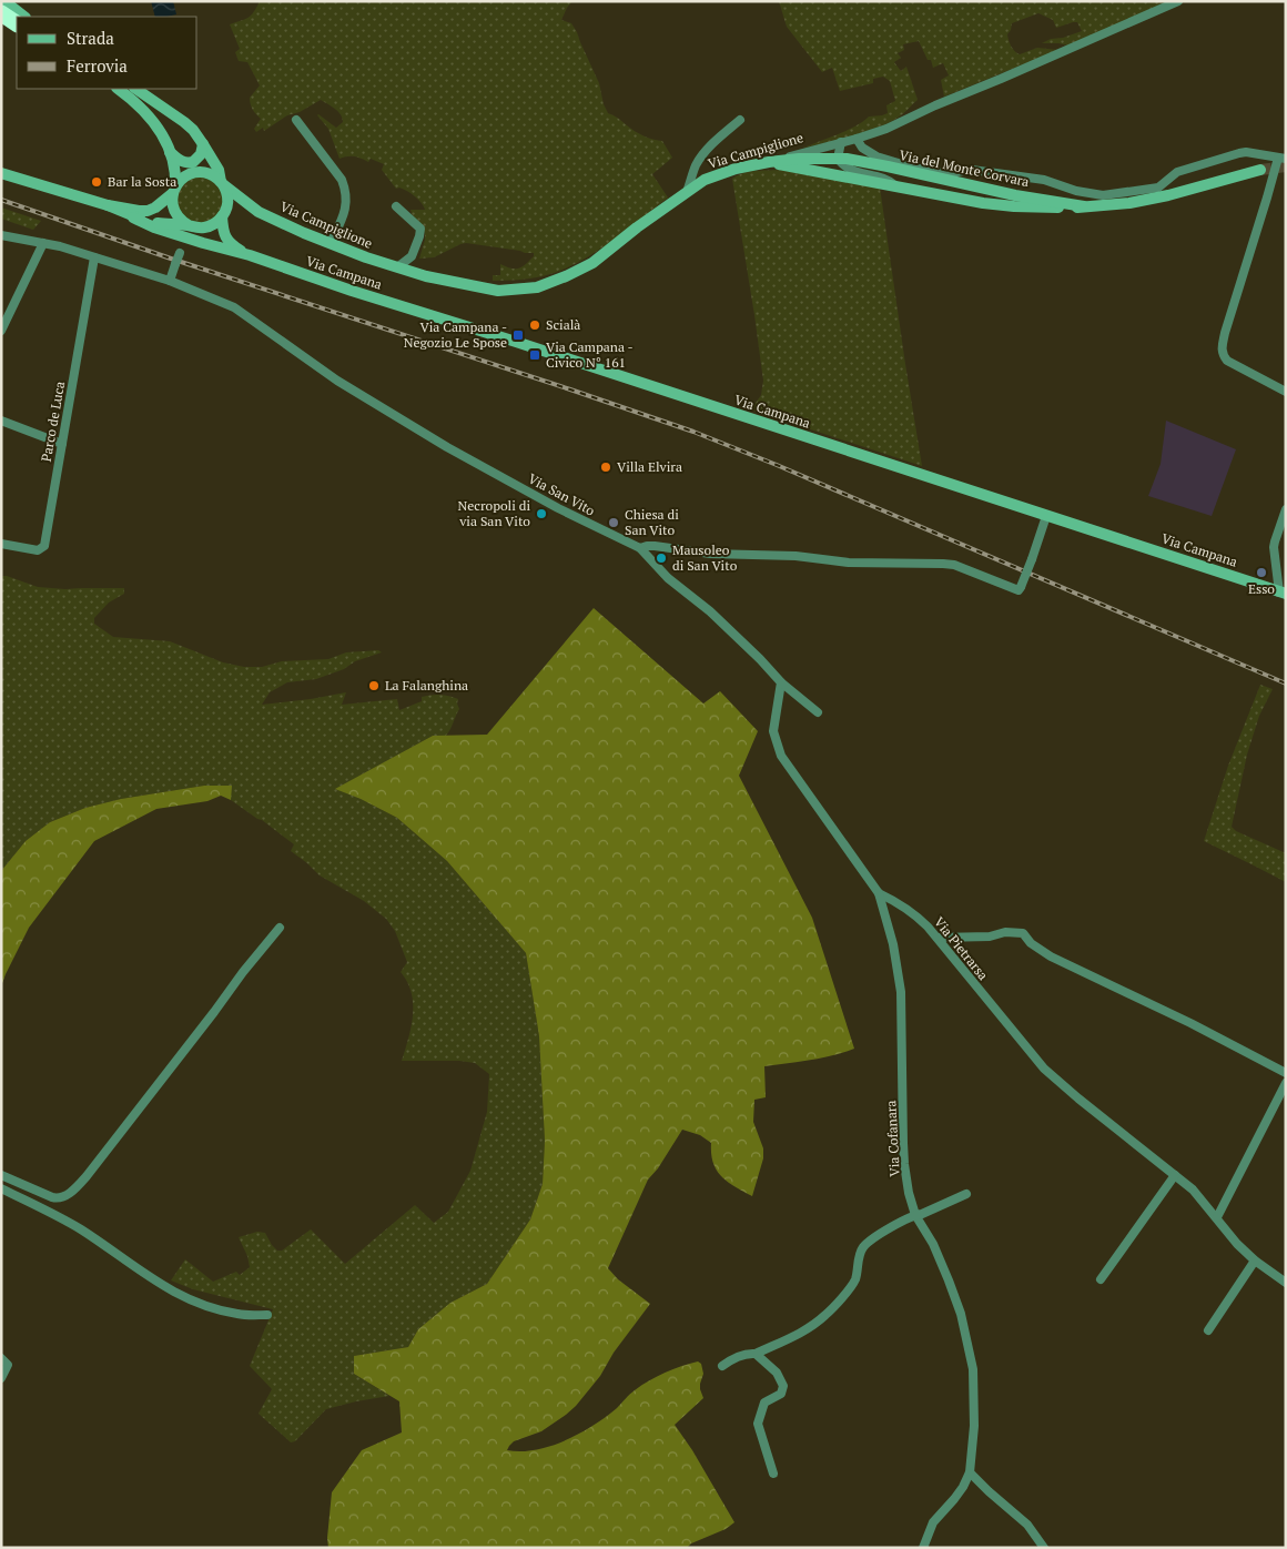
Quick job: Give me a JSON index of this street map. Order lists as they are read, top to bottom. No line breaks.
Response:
{"streets":{"main road":["Via Campiglione","Via del Monte Corvara","Via Campana"],"street":["Parco de Luca","Via San Vito","Via Pietrarsa","Via Cofanara"]},"crossings":[["Via Campiglione","Via del Monte Corvara"],["Via Campiglione","Via Campana"],["Via Campana","Via San Vito"],["Parco de Luca","Via San Vito"],["Via Pietrarsa","Via Cofanara"]],"places":{"other":["Bar la Sosta","Scialà","Villa Elvira","Necropoli di via San Vito","Chiesa di San Vito","Mausoleo di San Vito","Esso","La Falanghina"],"transit":["Via Campana - Negozio Le Spose","Via Campana - Civico N° 161"]},"legend":["Strada","Ferrovia"]}
